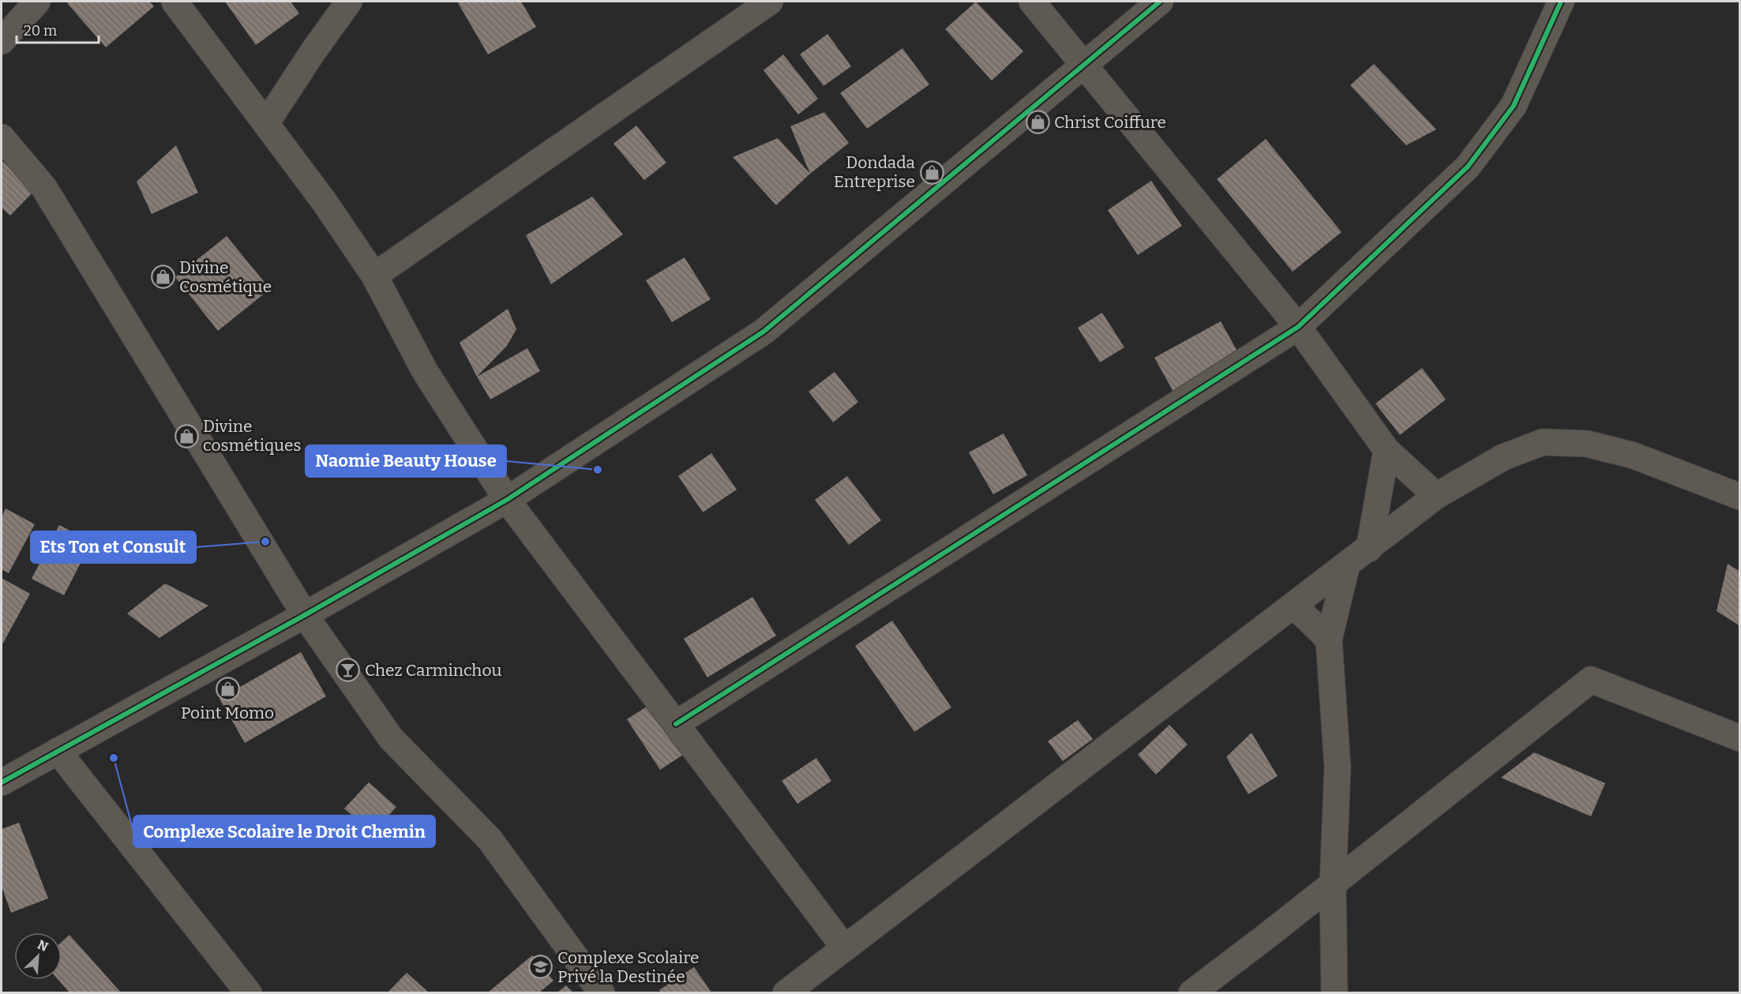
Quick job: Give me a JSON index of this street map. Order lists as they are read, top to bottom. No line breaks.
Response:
{"places":{"shop":["Christ Coiffure","Dondada Entreprise","Divine Cosmétique","Divine cosmétiques","Point Momo"],"other":["Naomie Beauty House","Ets Ton et Consult","Complexe Scolaire le Droit Chemin"],"bar":["Chez Carminchou"],"school or university":["Complexe Scolaire Privé la Destinée"]},"scale_bar":"20 m","north":"top right"}
